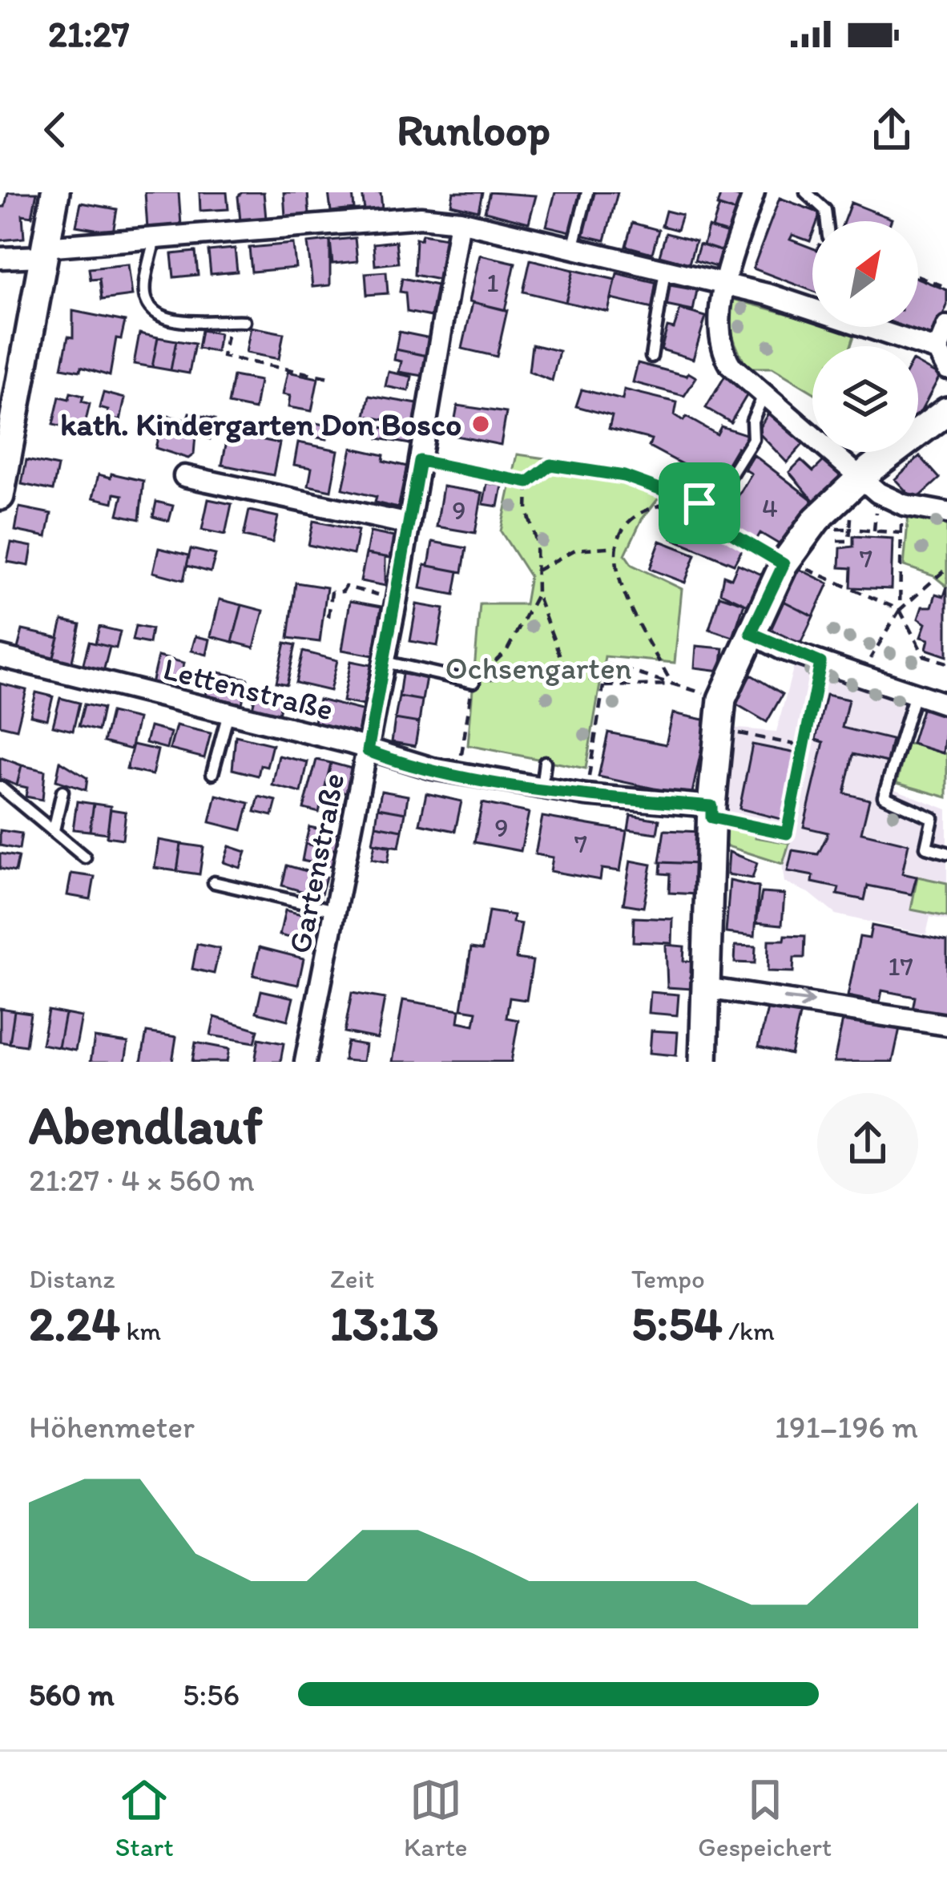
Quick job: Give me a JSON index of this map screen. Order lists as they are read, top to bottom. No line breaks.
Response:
{"streets":{"street":["Lettenstraße","Gartenstraße"]},"crossings":[["Lettenstraße","Gartenstraße"]],"parks":["Ochsengarten"],"places":["kath. Kindergarten Don Bosco"],"house_numbers":["1","4","9","7","9","7","17"],"north":"top right","page":{"status":"21:27","header":"Runloop","heading":["Abendlauf","21:27 · 4 × 560 m"],"stats":[["Distanz","2.24 km"],["Zeit","13:13"],["Tempo","5:54 /km"]],"chart":["Höhenmeter","191–196 m"],"list":[{"name":"560 m","note":"5:56"}],"tabs":["Start","Karte","Gespeichert"]}}
